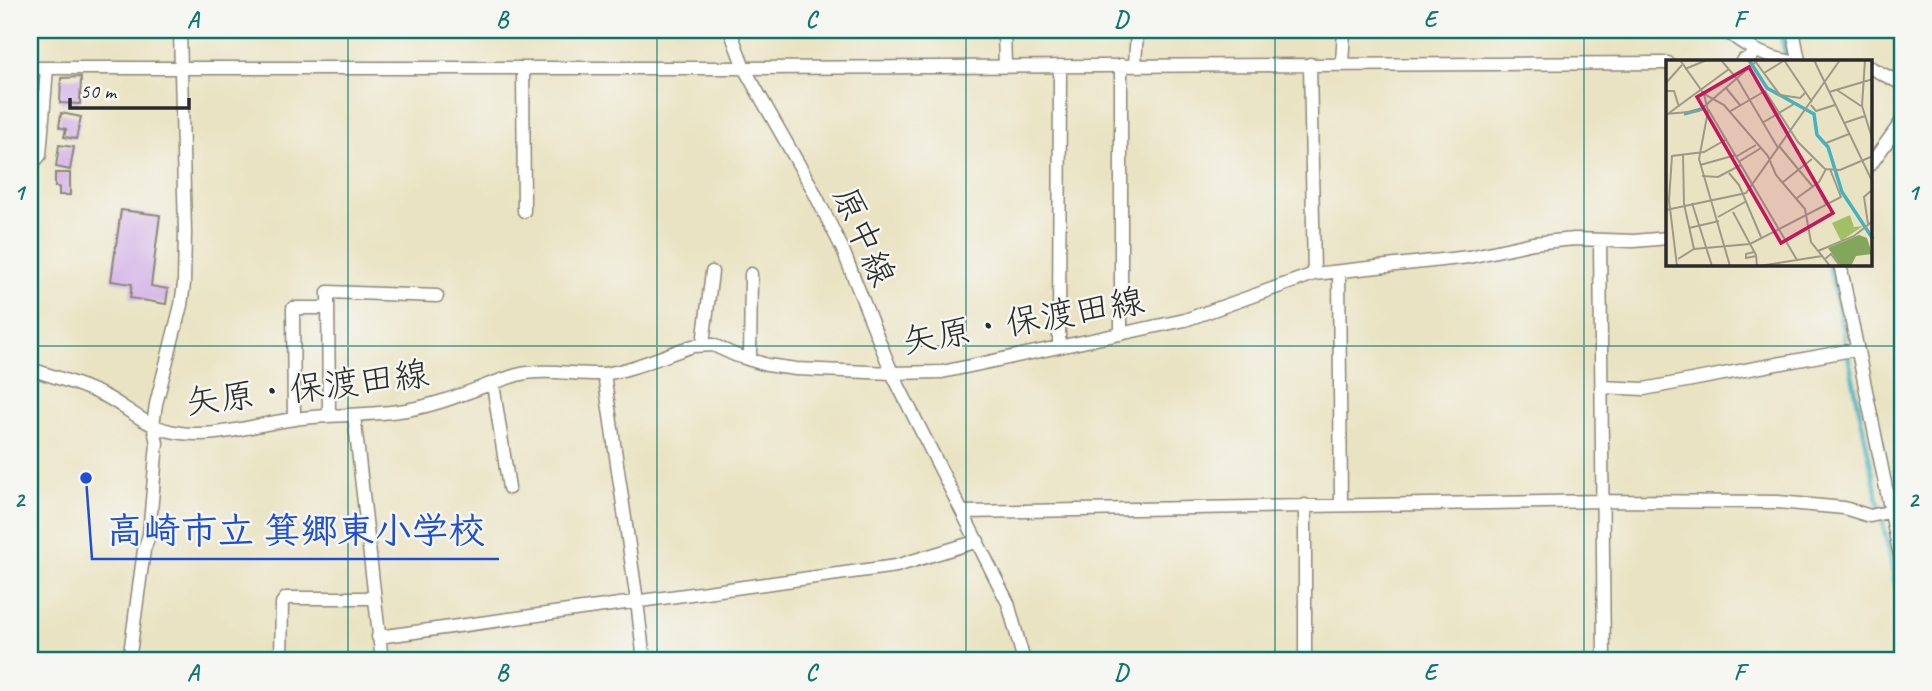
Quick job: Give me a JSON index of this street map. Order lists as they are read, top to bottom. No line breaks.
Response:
{"streets":{"street":["原中線","矢原・保渡田線"]},"crossings":[["原中線","矢原・保渡田線"]],"places":["高崎市立 箕郷東小学校"],"scale_bar":"50 m","grid":{"columns":["A","B","C","D","E","F"],"rows":["1","2"]}}
